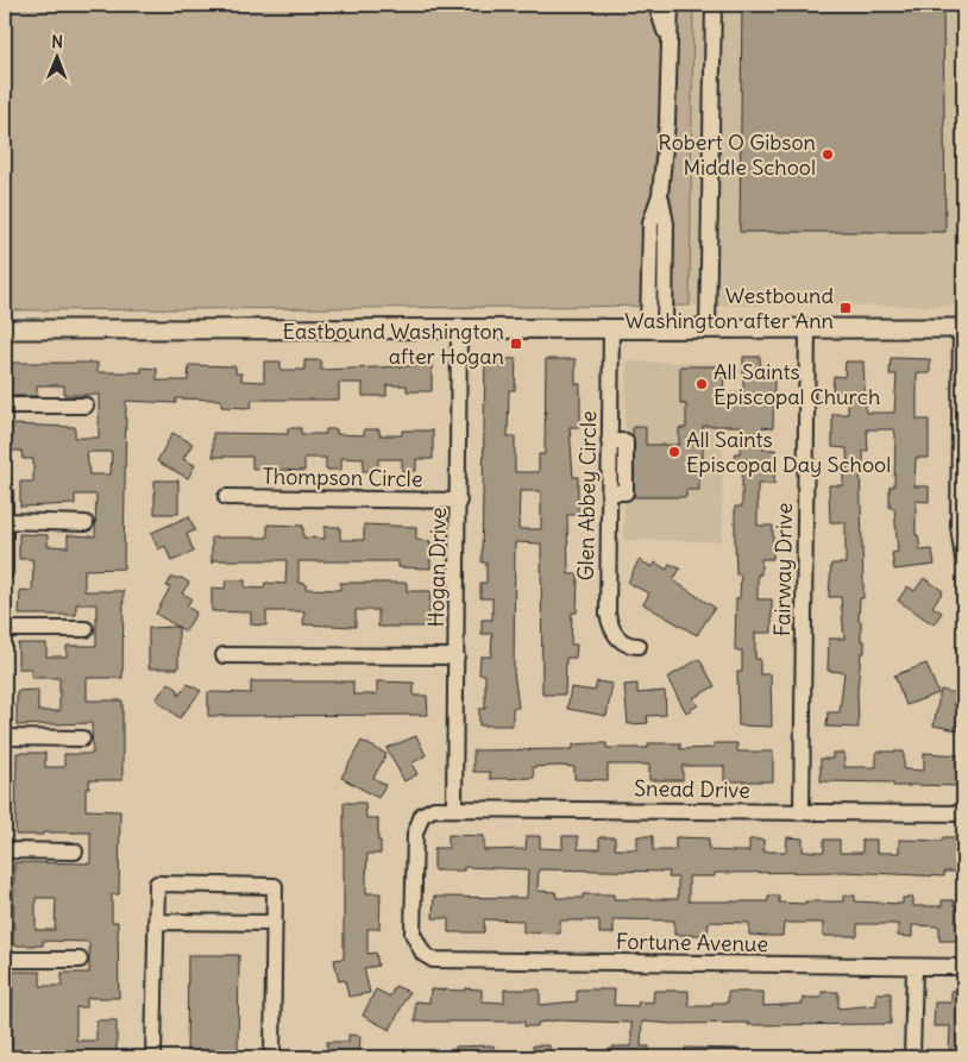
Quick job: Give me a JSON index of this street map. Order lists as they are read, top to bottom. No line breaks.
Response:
{"streets":{"street":["Thompson Circle","Glen Abbey Circle","Hogan Drive","Fairway Drive","Snead Drive","Fortune Avenue"]},"crossings":[["Thompson Circle","Hogan Drive"],["Hogan Drive","Snead Drive"],["Fairway Drive","Snead Drive"],["Snead Drive","Fortune Avenue"]],"places":{"other":["Robert O Gibson Middle School","All Saints Episcopal Church","All Saints Episcopal Day School"],"transit":["Westbound Washington after Ann","Eastbound Washington after Hogan"]},"north":"top"}
